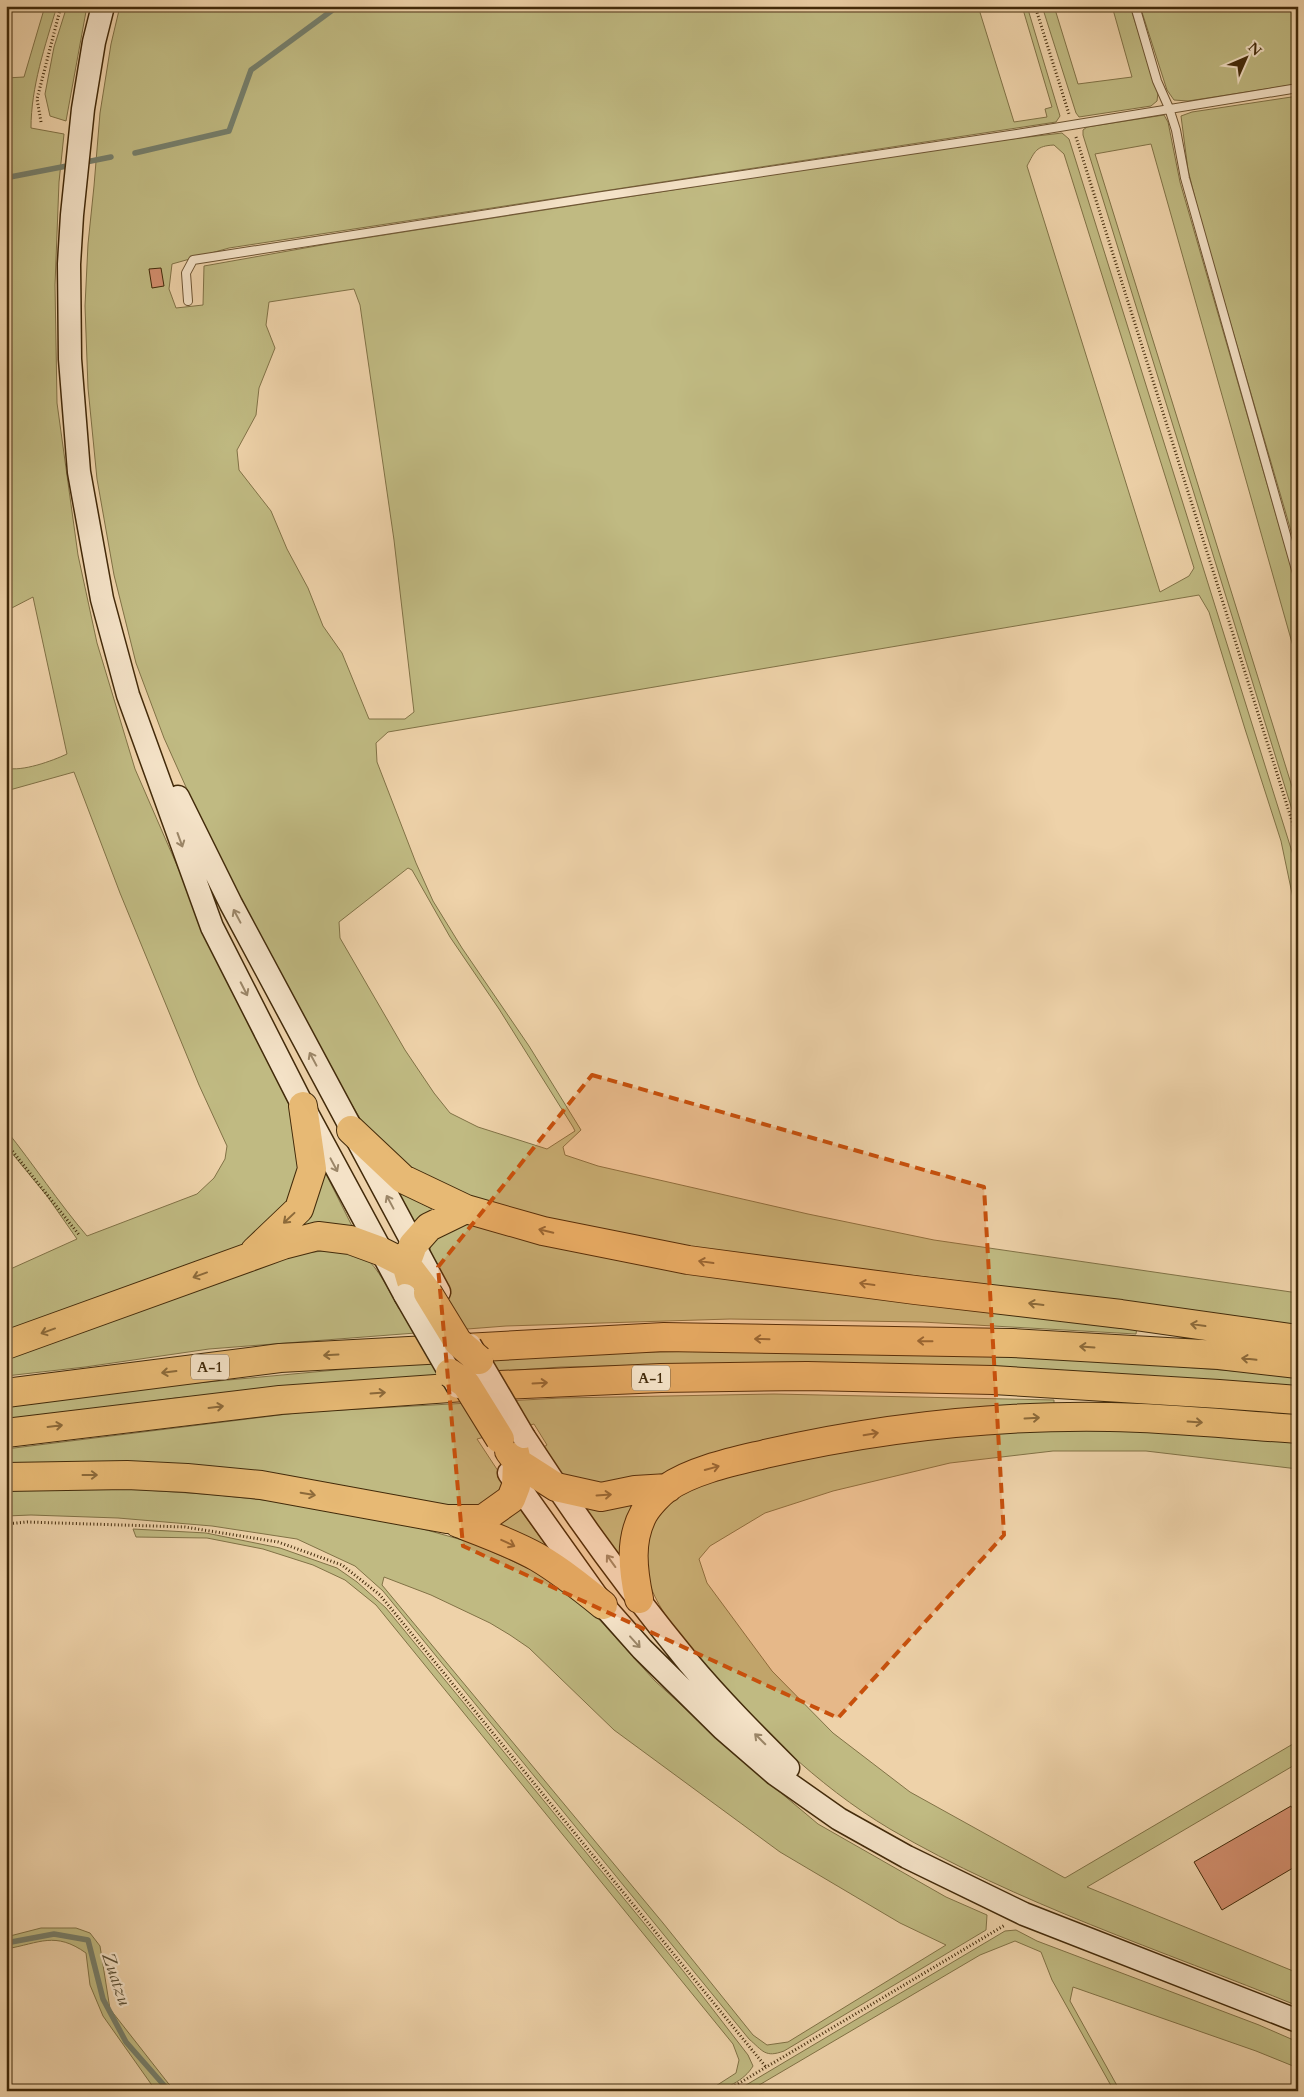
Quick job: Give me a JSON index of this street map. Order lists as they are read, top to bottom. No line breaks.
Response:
{"streets":{"highway":["A-1"]},"water":["Zuatzu"],"north":"top right"}
